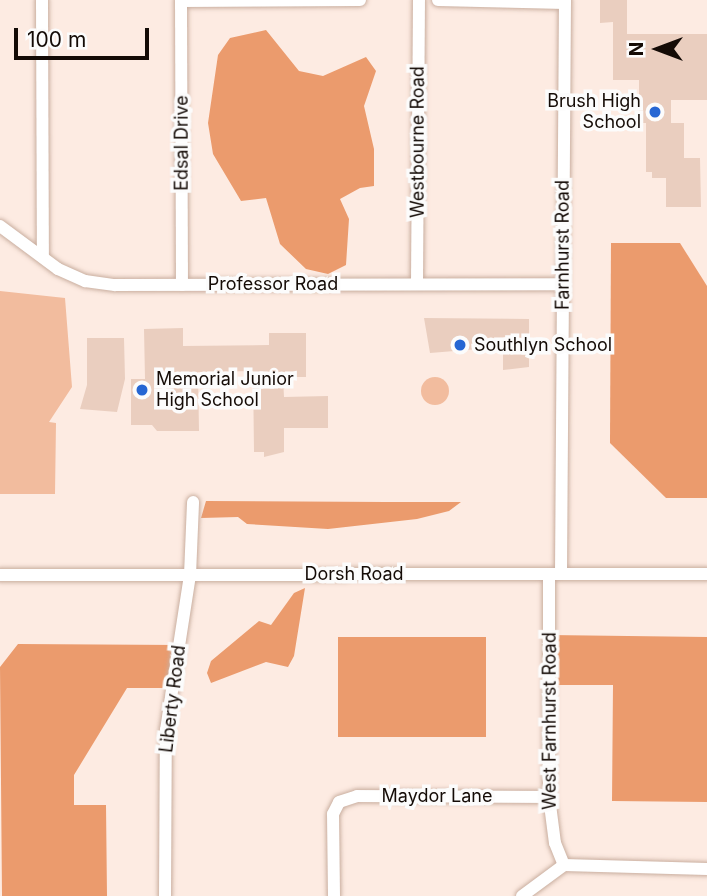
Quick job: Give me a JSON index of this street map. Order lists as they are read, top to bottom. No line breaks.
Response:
{"streets":{"street":["Westbourne Road","Edsal Drive","Farnhurst Road","Professor Road","Dorsh Road","Liberty Road","West Farnhurst Road","Maydor Lane"]},"crossings":[["Westbourne Road","Professor Road"],["Edsal Drive","Professor Road"],["Farnhurst Road","Professor Road"],["Farnhurst Road","Dorsh Road"],["Farnhurst Road","West Farnhurst Road"],["Dorsh Road","Liberty Road"],["Dorsh Road","West Farnhurst Road"],["West Farnhurst Road","Maydor Lane"]],"places":["Brush High School","Southlyn School","Memorial Junior High School"],"scale_bar":"100 m","north":"left"}
